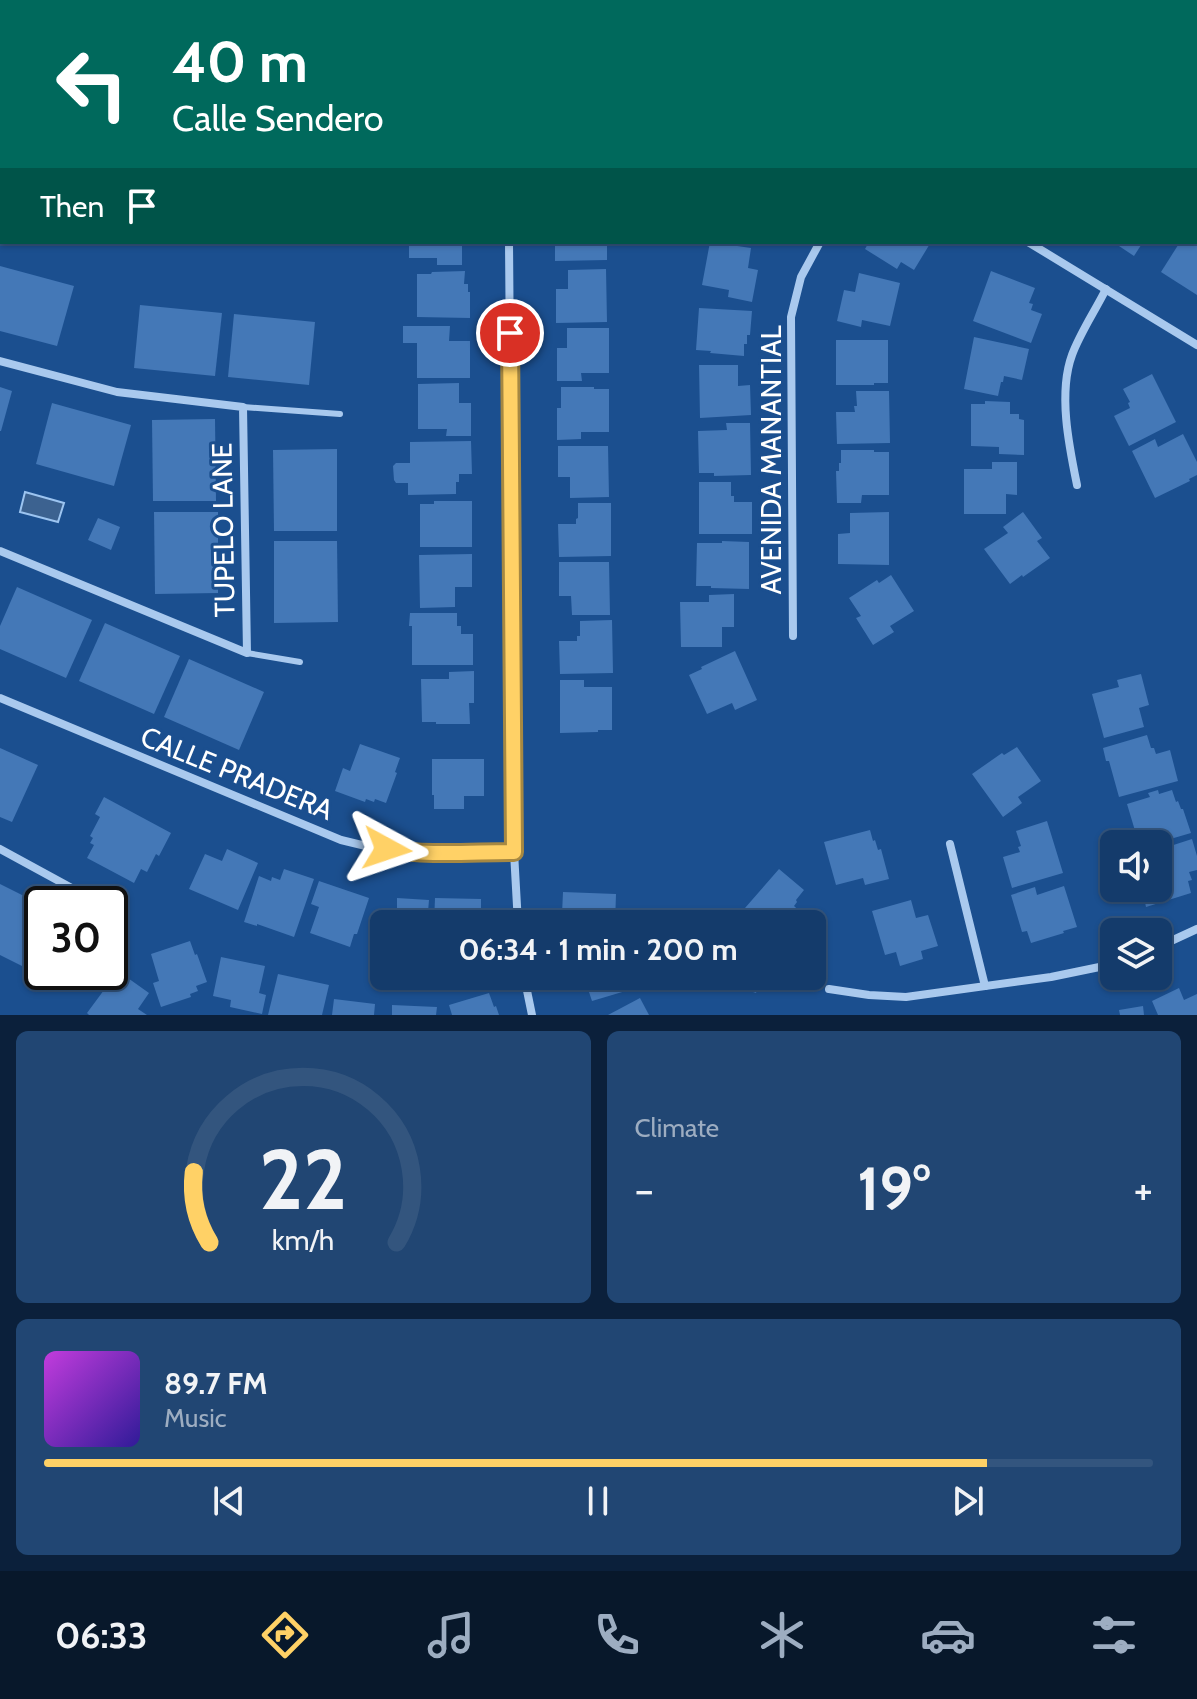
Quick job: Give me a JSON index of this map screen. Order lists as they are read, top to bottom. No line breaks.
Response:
{"streets":{"street":["AVENIDA MANANTIAL","TUPELO LANE","CALLE PRADERA"]},"page":{"turn":["40 m","Calle Sendero"],"then":"Then","limit":"30","trip":"06:34 · 1 min · 200 m","tile":"Climate","heat":["−","19°","+"],"song":["89.7 FM","Music"],"tabs":"06:33","gauge":["22","km/h"]}}
